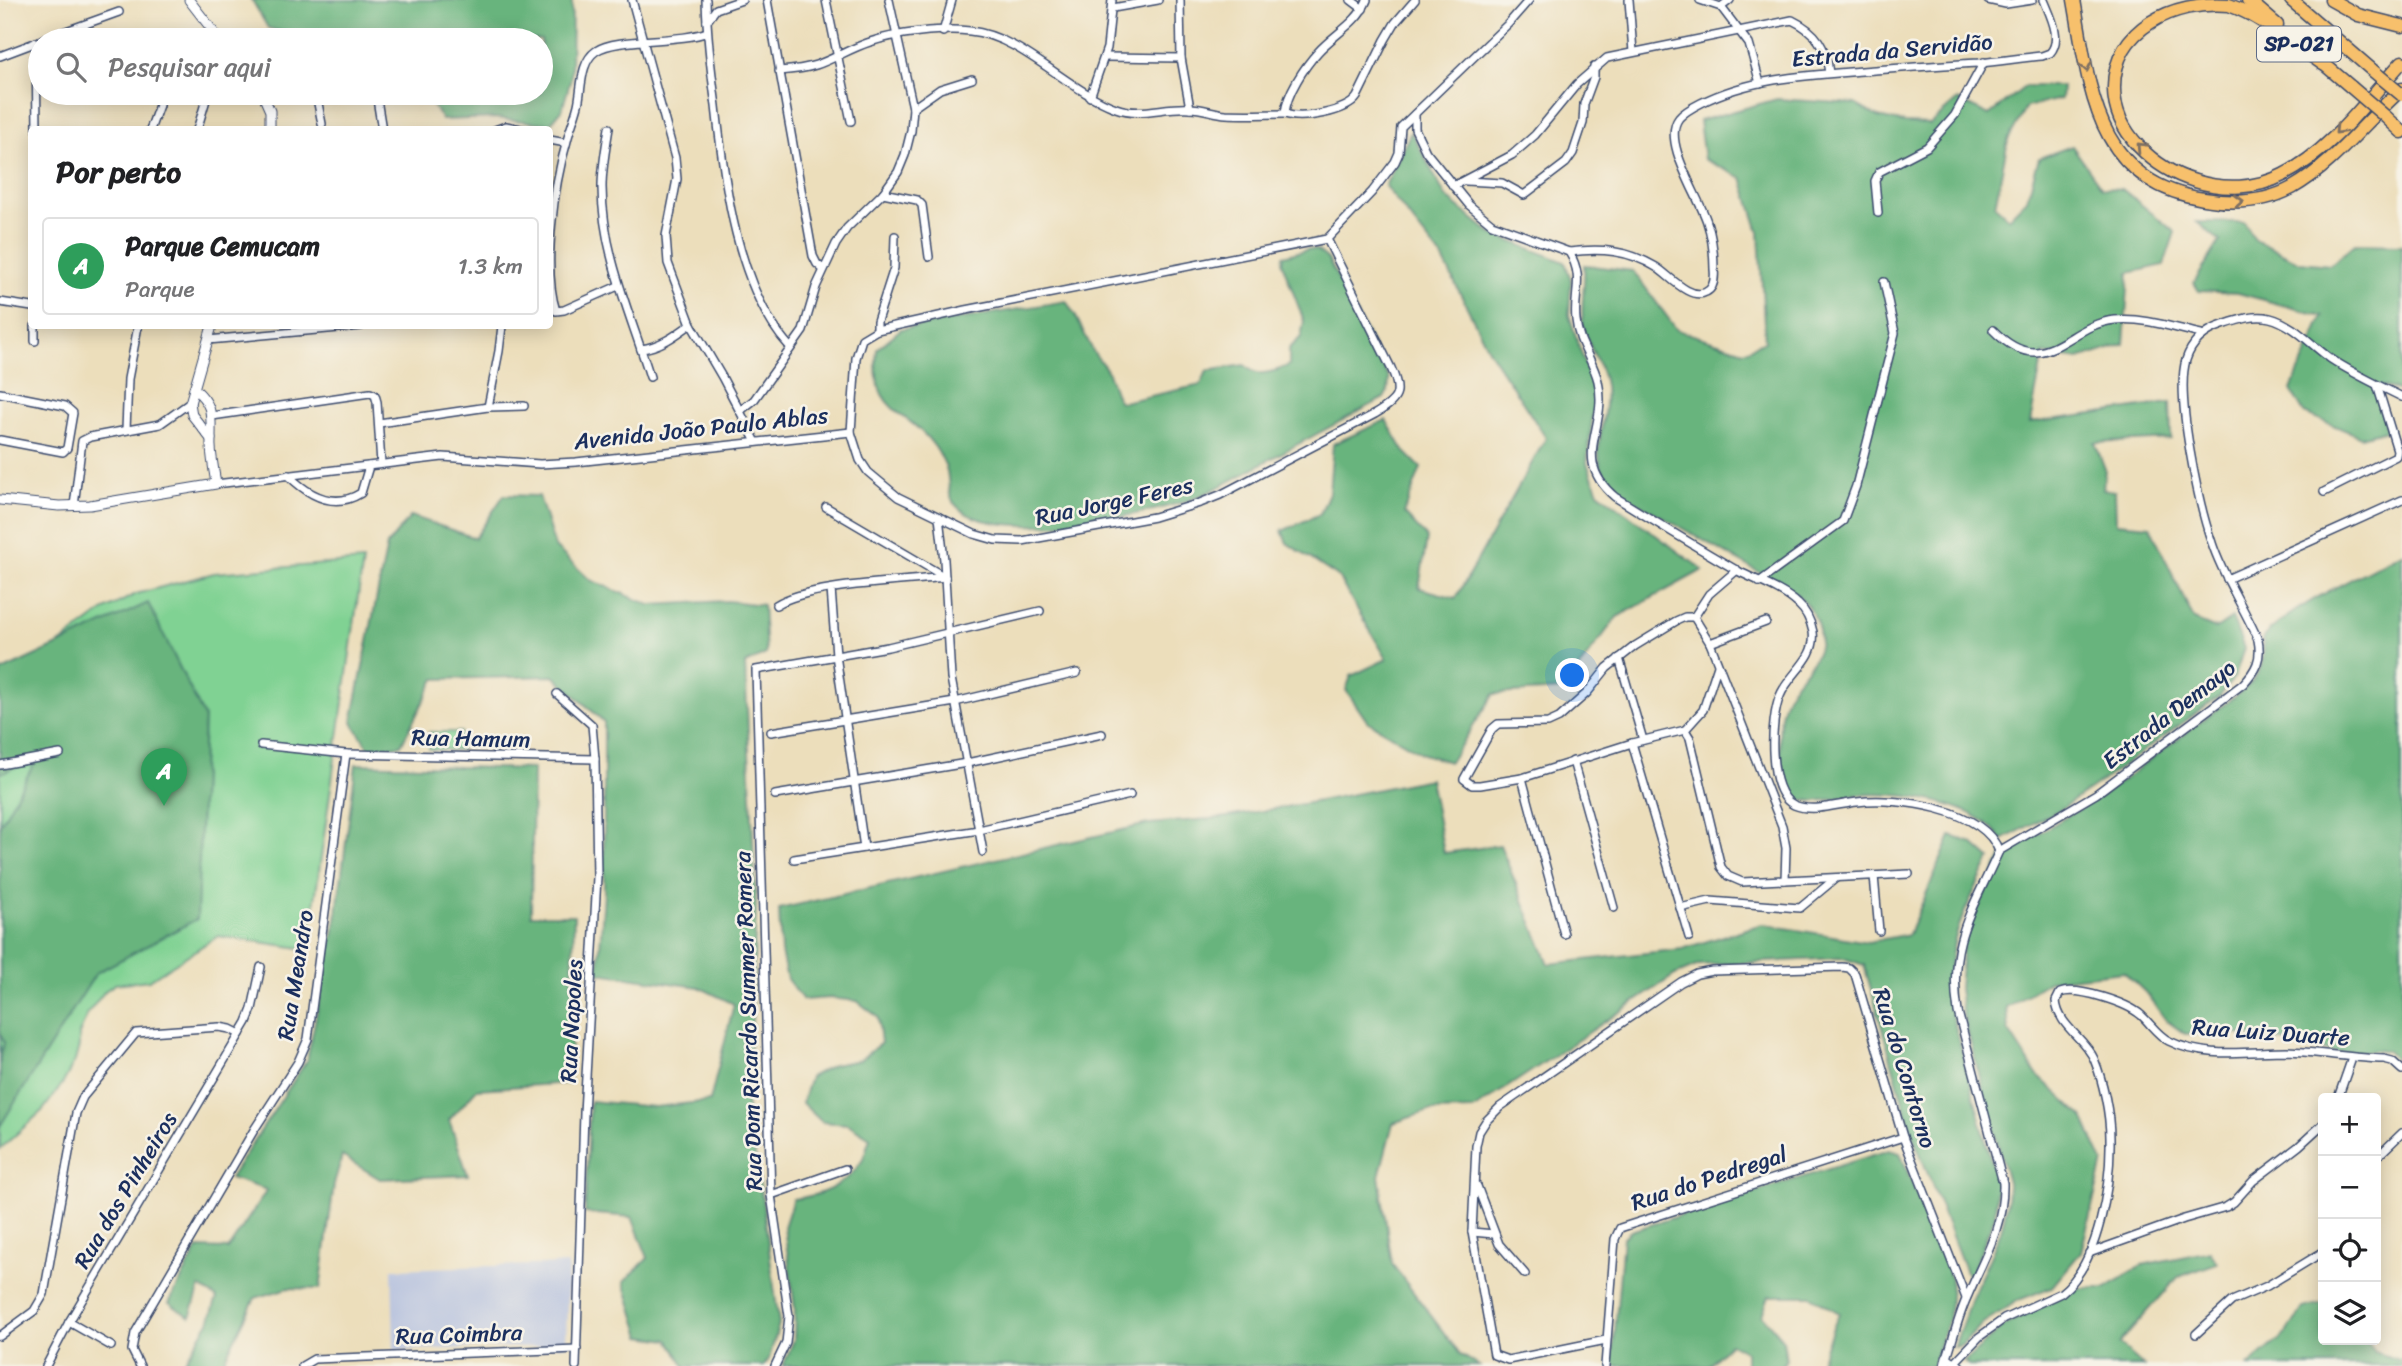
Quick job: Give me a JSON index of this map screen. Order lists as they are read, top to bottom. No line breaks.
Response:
{"streets":{"highway":["SP-021"],"street":["Estrada da Servidão","Avenida João Paulo Ablas","Rua Jorge Feres","Estrada Demayo","Rua Hamum","Rua Meandro","Rua Napoles","Rua Dom Ricardo Summer Romera","Rua Luiz Duarte","Rua do Contorno","Rua do Pedregal","Rua dos Pinheiros","Rua Coimbra"]},"crossings":[["Avenida João Paulo Ablas","Rua Jorge Feres"],["Rua Hamum","Rua Meandro"],["Rua Hamum","Rua Napoles"],["Rua Napoles","Rua Coimbra"],["Rua do Contorno","Rua do Pedregal"]],"page":{"search":"Pesquisar aqui","heading":"Por perto","list":[{"mark":"A","name":"Parque Cemucam","note":"Parque","value":"1.3 km"}],"pins":"A","map_buttons":["+","−"]}}
